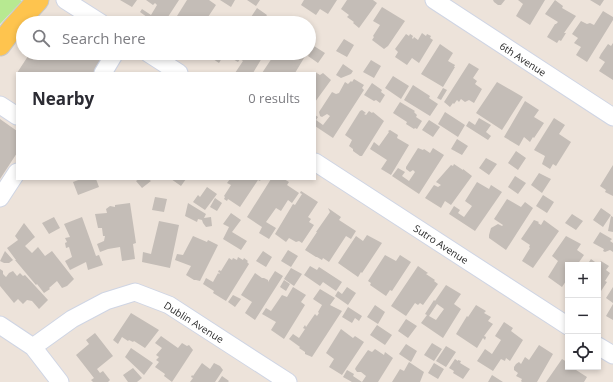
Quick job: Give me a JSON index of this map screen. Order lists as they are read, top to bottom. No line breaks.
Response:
{"streets":{"street":["6th Avenue","Sutro Avenue","Dublin Avenue"]},"page":{"search":"Search here","heading":["Nearby","0 results"],"map_buttons":["+","−"]}}
